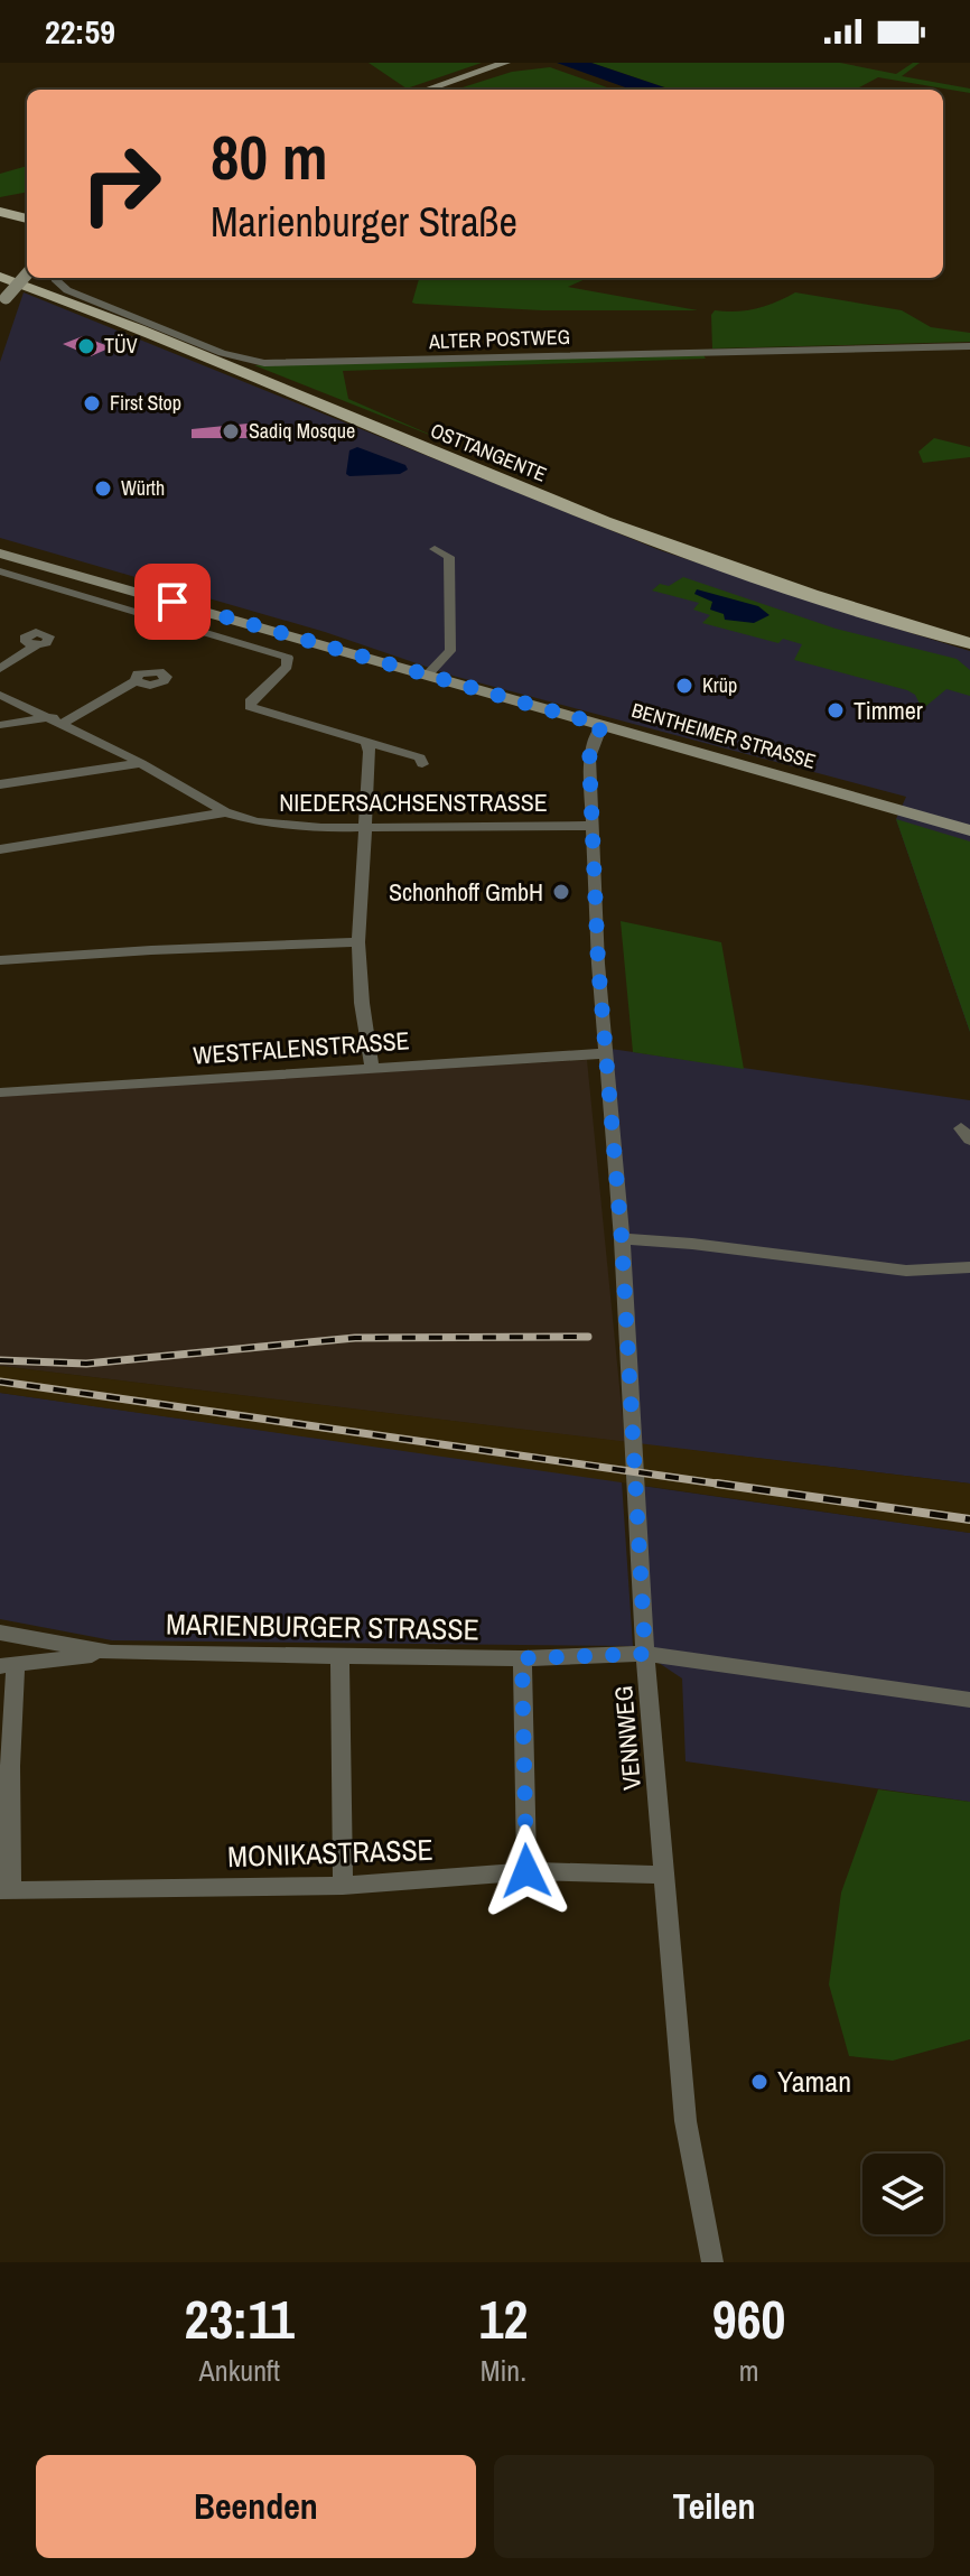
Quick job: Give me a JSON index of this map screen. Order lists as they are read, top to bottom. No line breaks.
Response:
{"streets":{"main road":["OSTTANGENTE"],"street":["ALTER POSTWEG","BENTHEIMER STRASSE","NIEDERSACHSENSTRASSE","WESTFALENSTRASSE","MARIENBURGER STRASSE","VENNWEG","MONIKASTRASSE"]},"crossings":[["BENTHEIMER STRASSE","VENNWEG"],["NIEDERSACHSENSTRASSE","VENNWEG"],["WESTFALENSTRASSE","VENNWEG"],["MARIENBURGER STRASSE","VENNWEG"],["VENNWEG","MONIKASTRASSE"]],"places":["TÜV","First Stop","Sadiq Mosque","Würth","Krüp","Timmer","Schonhoff GmbH","Yaman"],"page":{"status":"22:59","turn":["80 m","Marienburger Straße"],"eta":["23:11","Ankunft","12","Min.","960","m"],"buttons":["Beenden","Teilen"]}}
